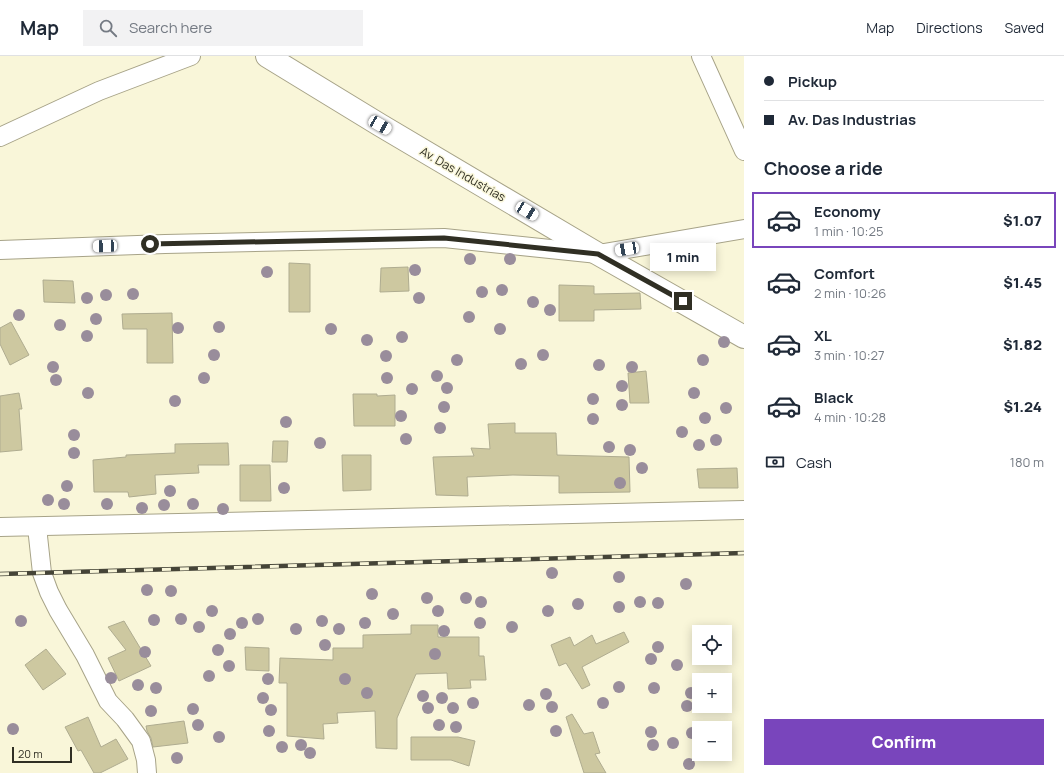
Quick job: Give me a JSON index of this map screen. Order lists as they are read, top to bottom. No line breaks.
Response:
{"streets":{"main road":["Av. Das Industrias"]},"scale_bar":"20 m","page":{"header":"Map","search":"Search here","nav":["Map","Directions","Saved"],"banner":["Pickup","Av. Das Industrias"],"heading":"Choose a ride","list":[{"name":"Economy","note":"1 min · 10:25","value":"$1.07"},{"name":"Comfort","note":"2 min · 10:26","value":"$1.45"},{"name":"XL","note":"3 min · 10:27","value":"$1.82"},{"name":"Black","note":"4 min · 10:28","value":"$1.24"}],"bubble":"1 min","pay":["Cash","180 m"],"map_buttons":["+","−"],"buttons":"Confirm","scale":"20 m"}}
